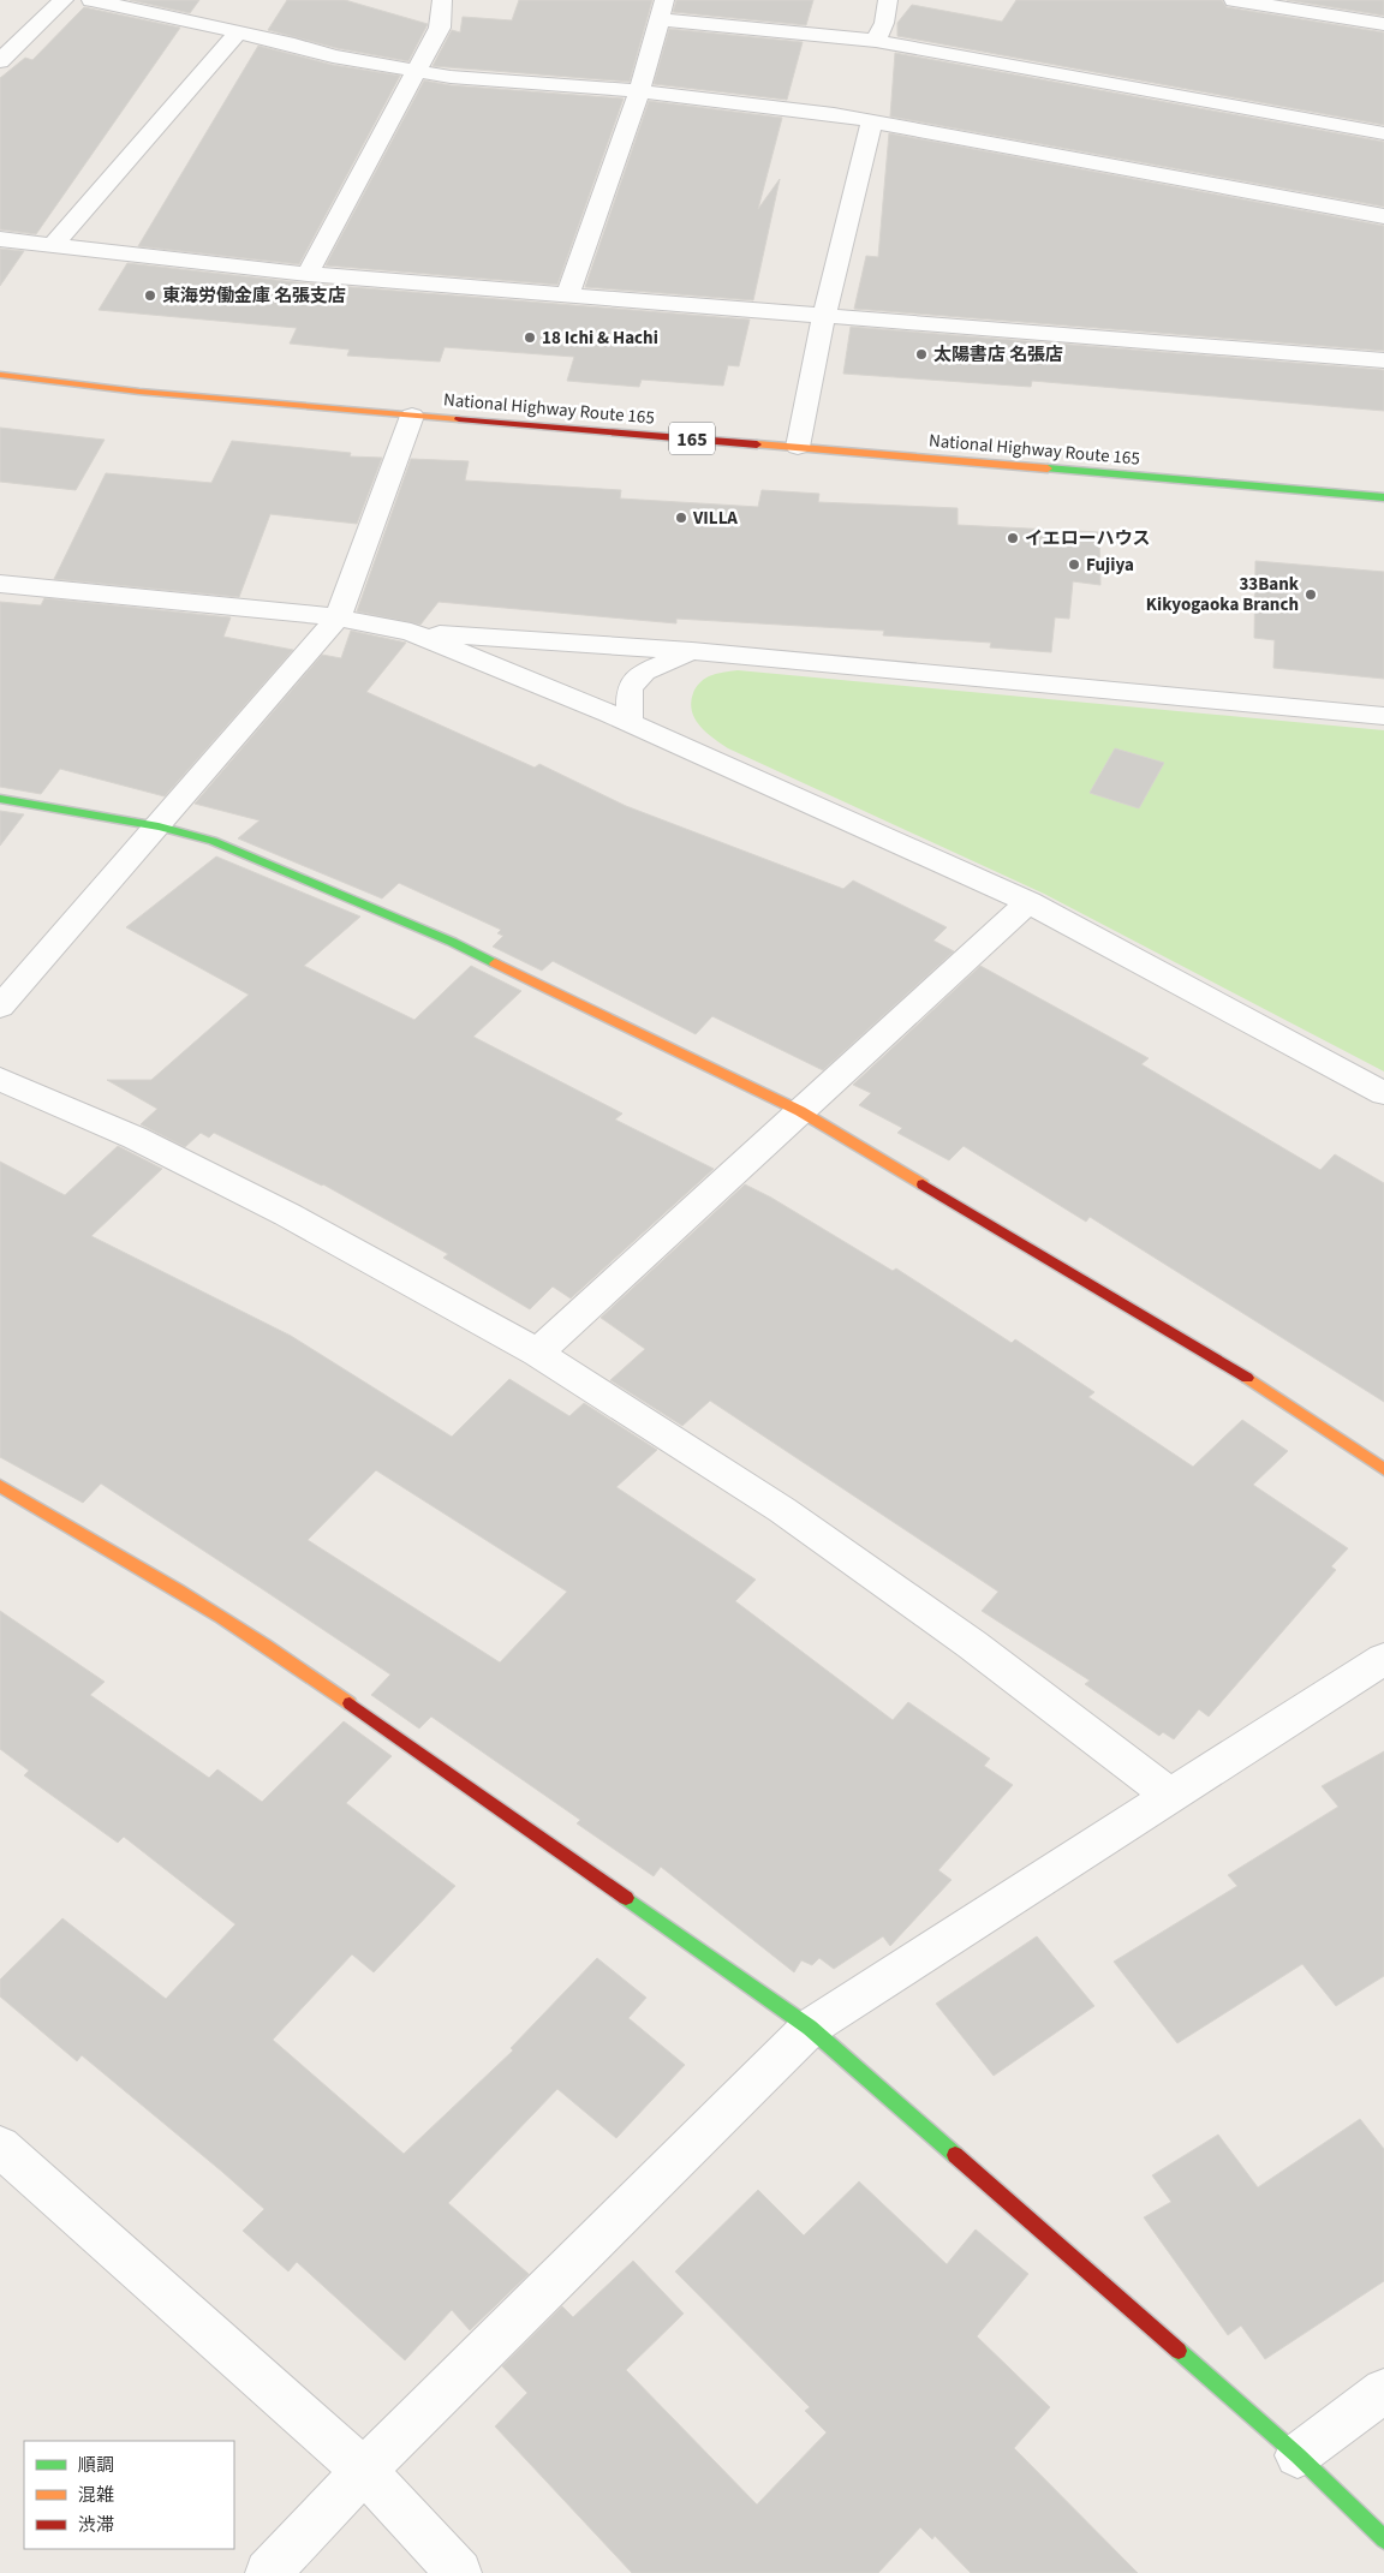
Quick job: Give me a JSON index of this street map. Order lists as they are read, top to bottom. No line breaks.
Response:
{"streets":{"main road":["National Highway Route 165","165"]},"places":["東海労働金庫 名張支店","18 Ichi & Hachi","太陽書店 名張店","VILLA","イエローハウス","Fujiya","33Bank Kikyogaoka Branch"],"legend":["順調","混雑","渋滞"]}
